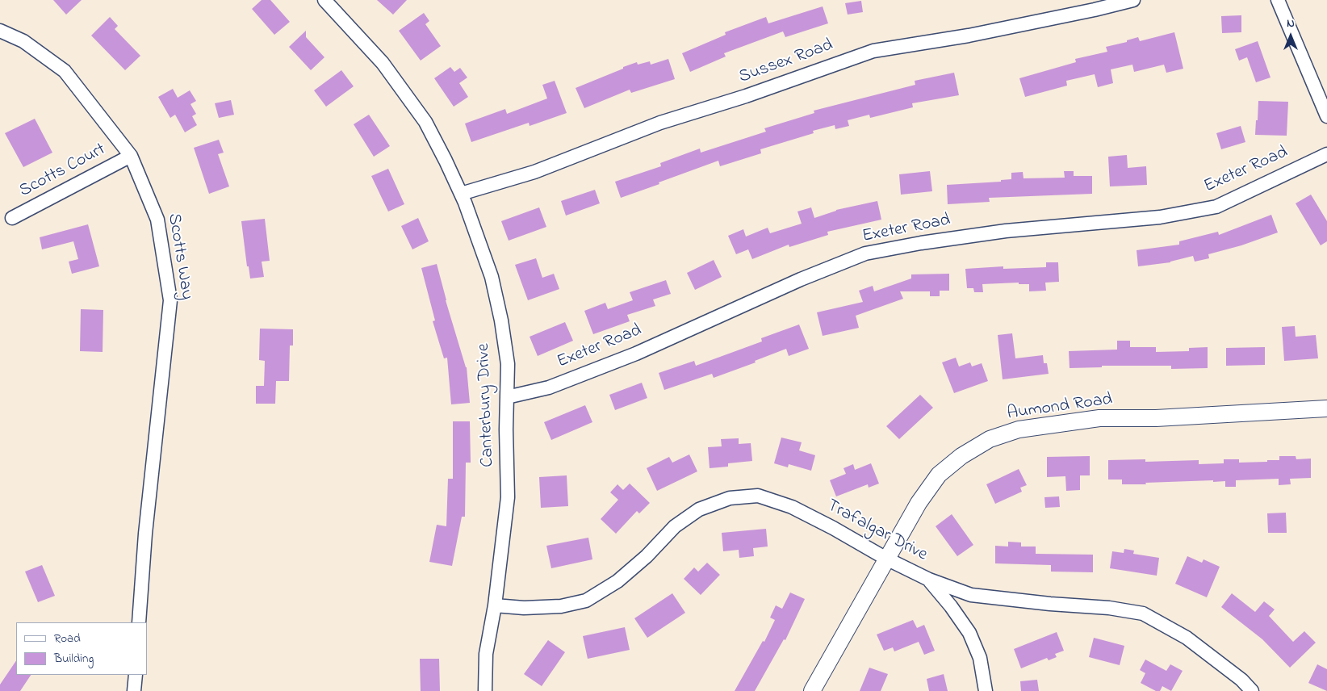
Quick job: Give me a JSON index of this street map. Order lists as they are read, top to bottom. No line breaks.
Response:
{"streets":{"street":["Sussex Road","Exeter Road","Scotts Court","Scotts Way","Canterbury Drive","Aumond Road","Trafalgar Drive"]},"crossings":[["Sussex Road","Canterbury Drive"],["Exeter Road","Canterbury Drive"],["Scotts Court","Scotts Way"],["Canterbury Drive","Trafalgar Drive"],["Aumond Road","Trafalgar Drive"]],"legend":["Road","Building"],"north":"top"}
